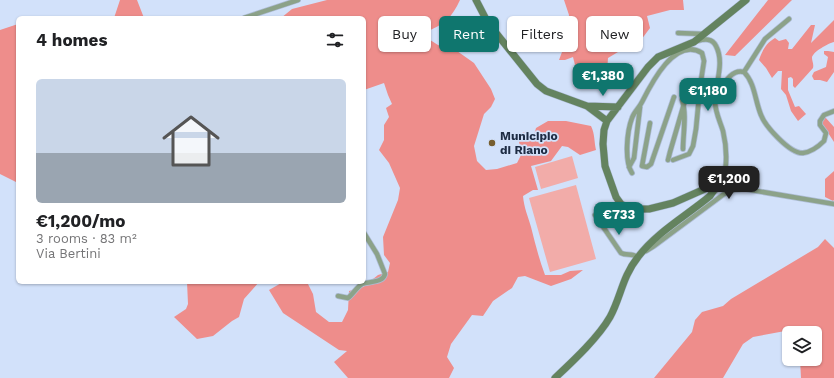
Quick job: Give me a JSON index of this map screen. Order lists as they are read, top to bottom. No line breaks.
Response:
{"places":["Municipio di Riano"],"page":{"chip":["Buy","Rent","Filters","New"],"heading":"4 homes","price":["€1,380","€1,180","€1,200","€733"],"list":[{"name":"€1,200/mo","note":"3 rooms · 83 m² · Via Bertini"}]}}
